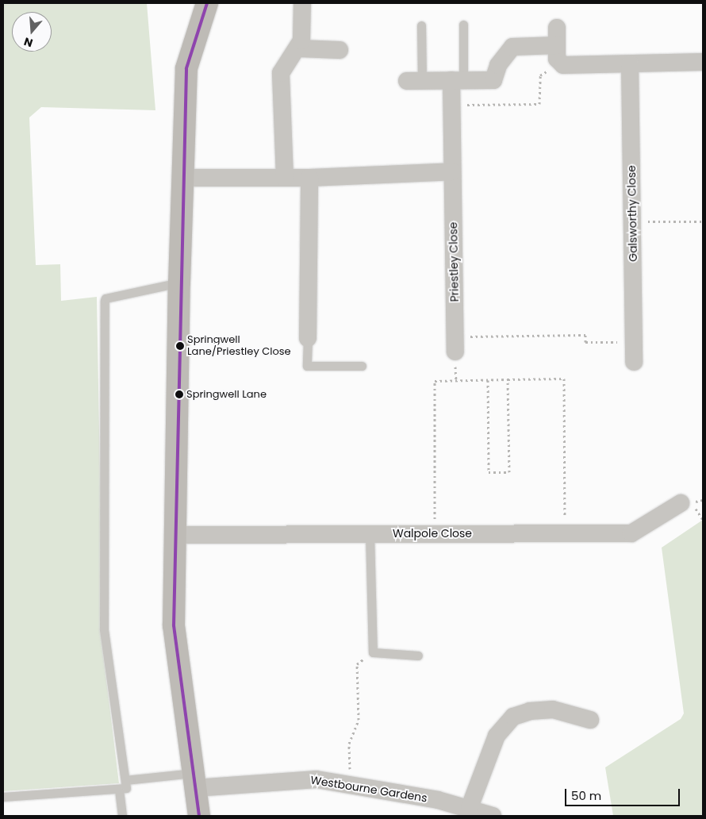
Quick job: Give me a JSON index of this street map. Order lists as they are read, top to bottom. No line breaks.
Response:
{"streets":{"street":["Galsworthy Close","Priestley Close","Walpole Close","Westbourne Gardens"]},"places":["Springwell Lane/Priestley Close","Springwell Lane"],"scale_bar":"50 m","north":"bottom"}
